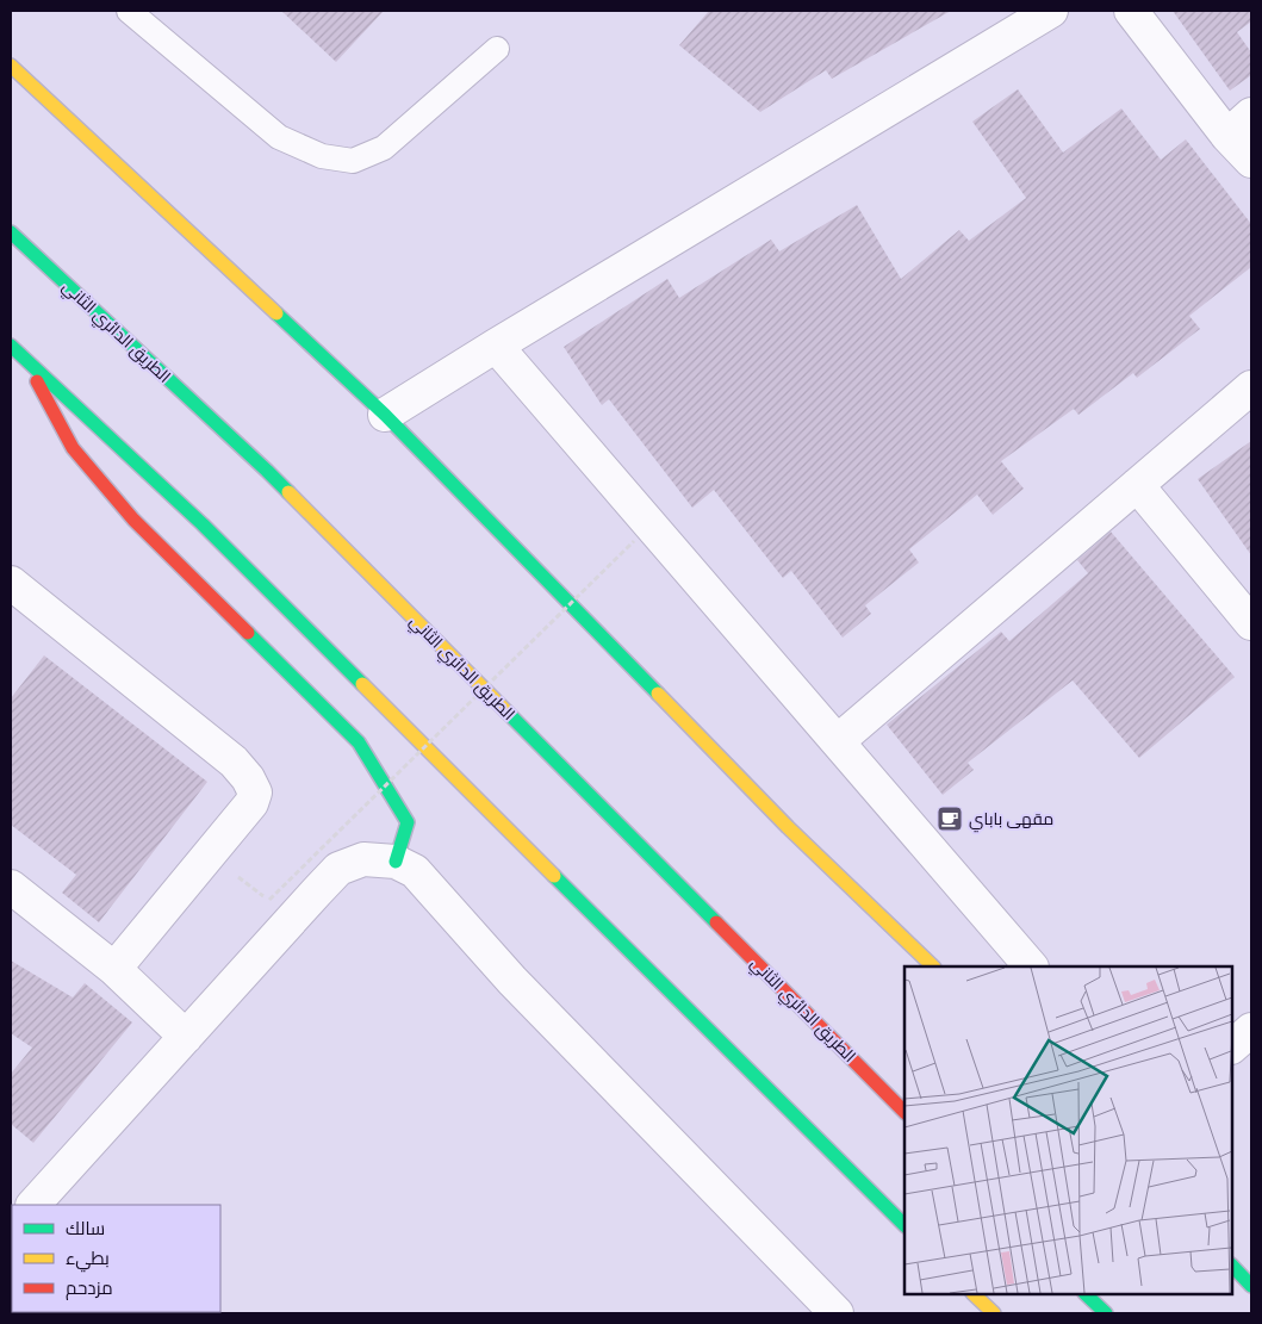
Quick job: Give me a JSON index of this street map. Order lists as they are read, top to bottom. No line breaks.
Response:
{"streets":{"main road":["الطريق الدائري الثاني"]},"places":{"cafe":["مقهى باباي"]},"legend":["سالك","بطيء","مزدحم"]}
